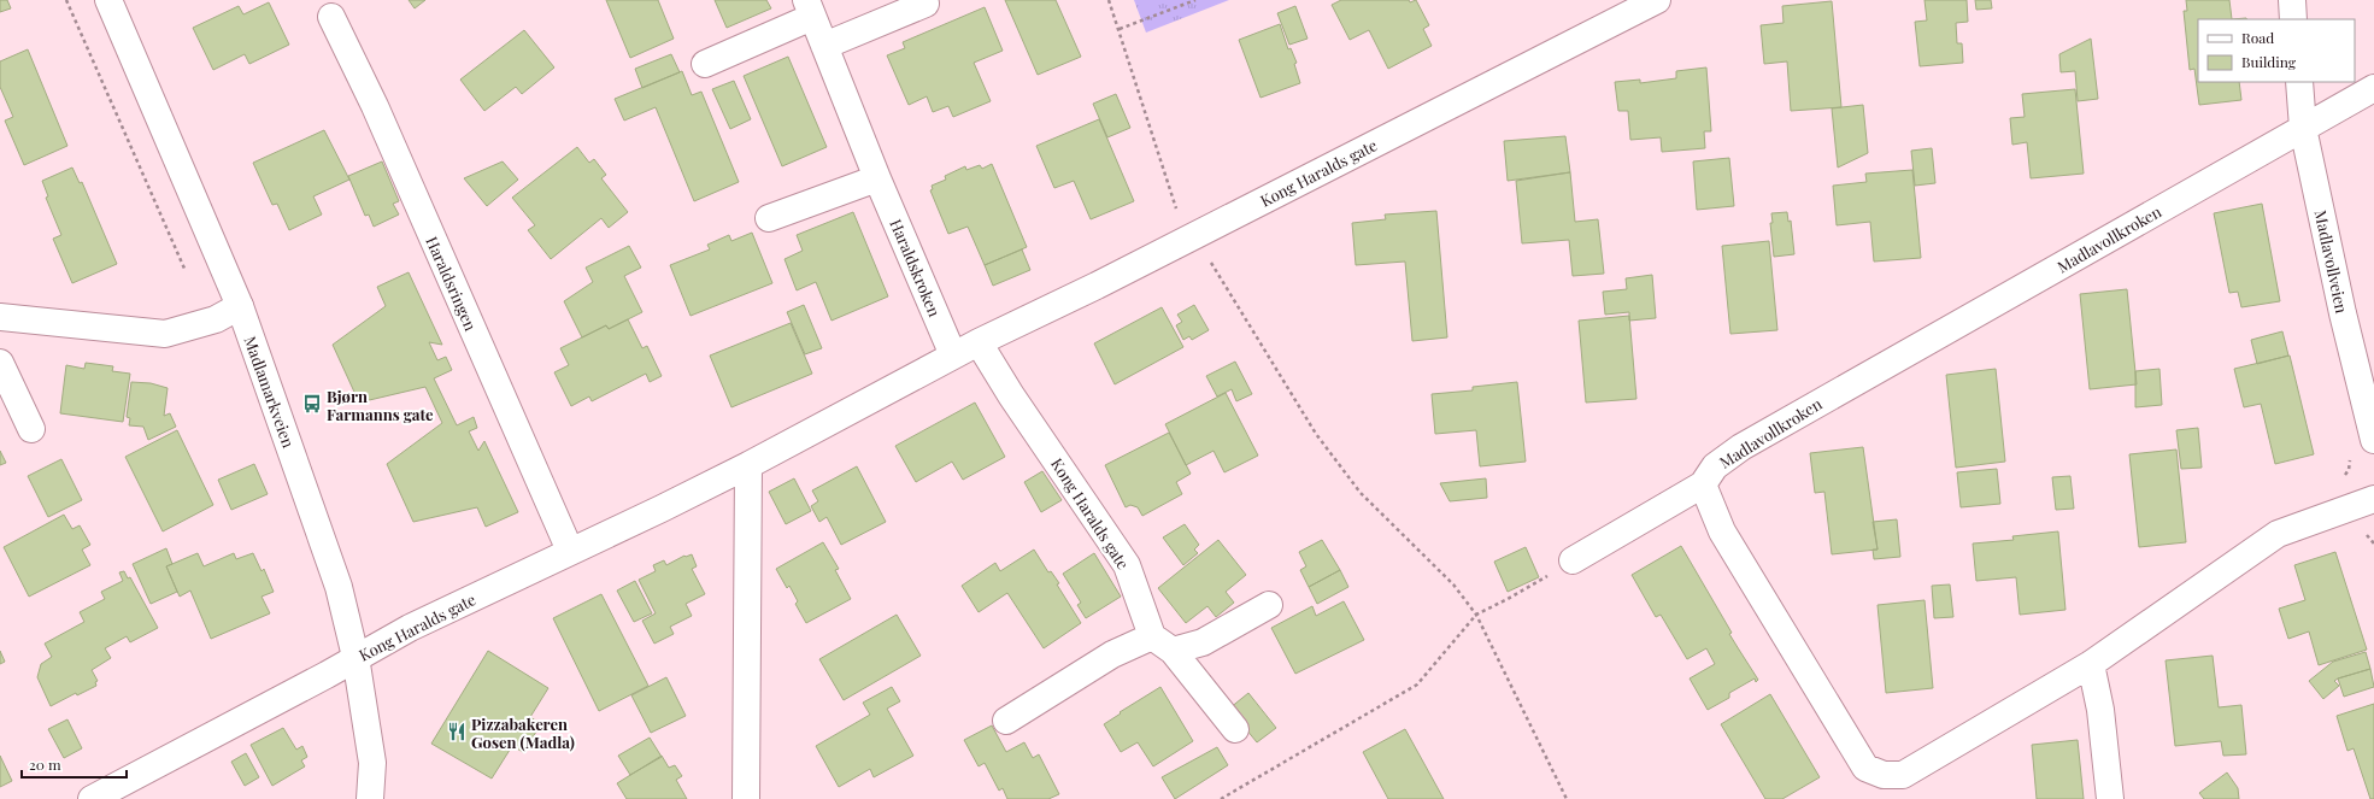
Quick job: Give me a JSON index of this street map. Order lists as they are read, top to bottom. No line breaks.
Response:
{"streets":{"street":["Kong Haralds gate","Madlavollkroken","Madlavollveien","Haraldskroken","Haraldsringen","Madlamarkveien"]},"crossings":[["Kong Haralds gate","Haraldskroken"],["Kong Haralds gate","Haraldsringen"],["Kong Haralds gate","Madlamarkveien"],["Madlavollkroken","Madlavollveien"]],"places":{"bus stop":["Bjørn Farmanns gate"],"restaurant":["Pizzabakeren Gosen (Madla)"]},"legend":["Road","Building"],"scale_bar":"20 m"}
